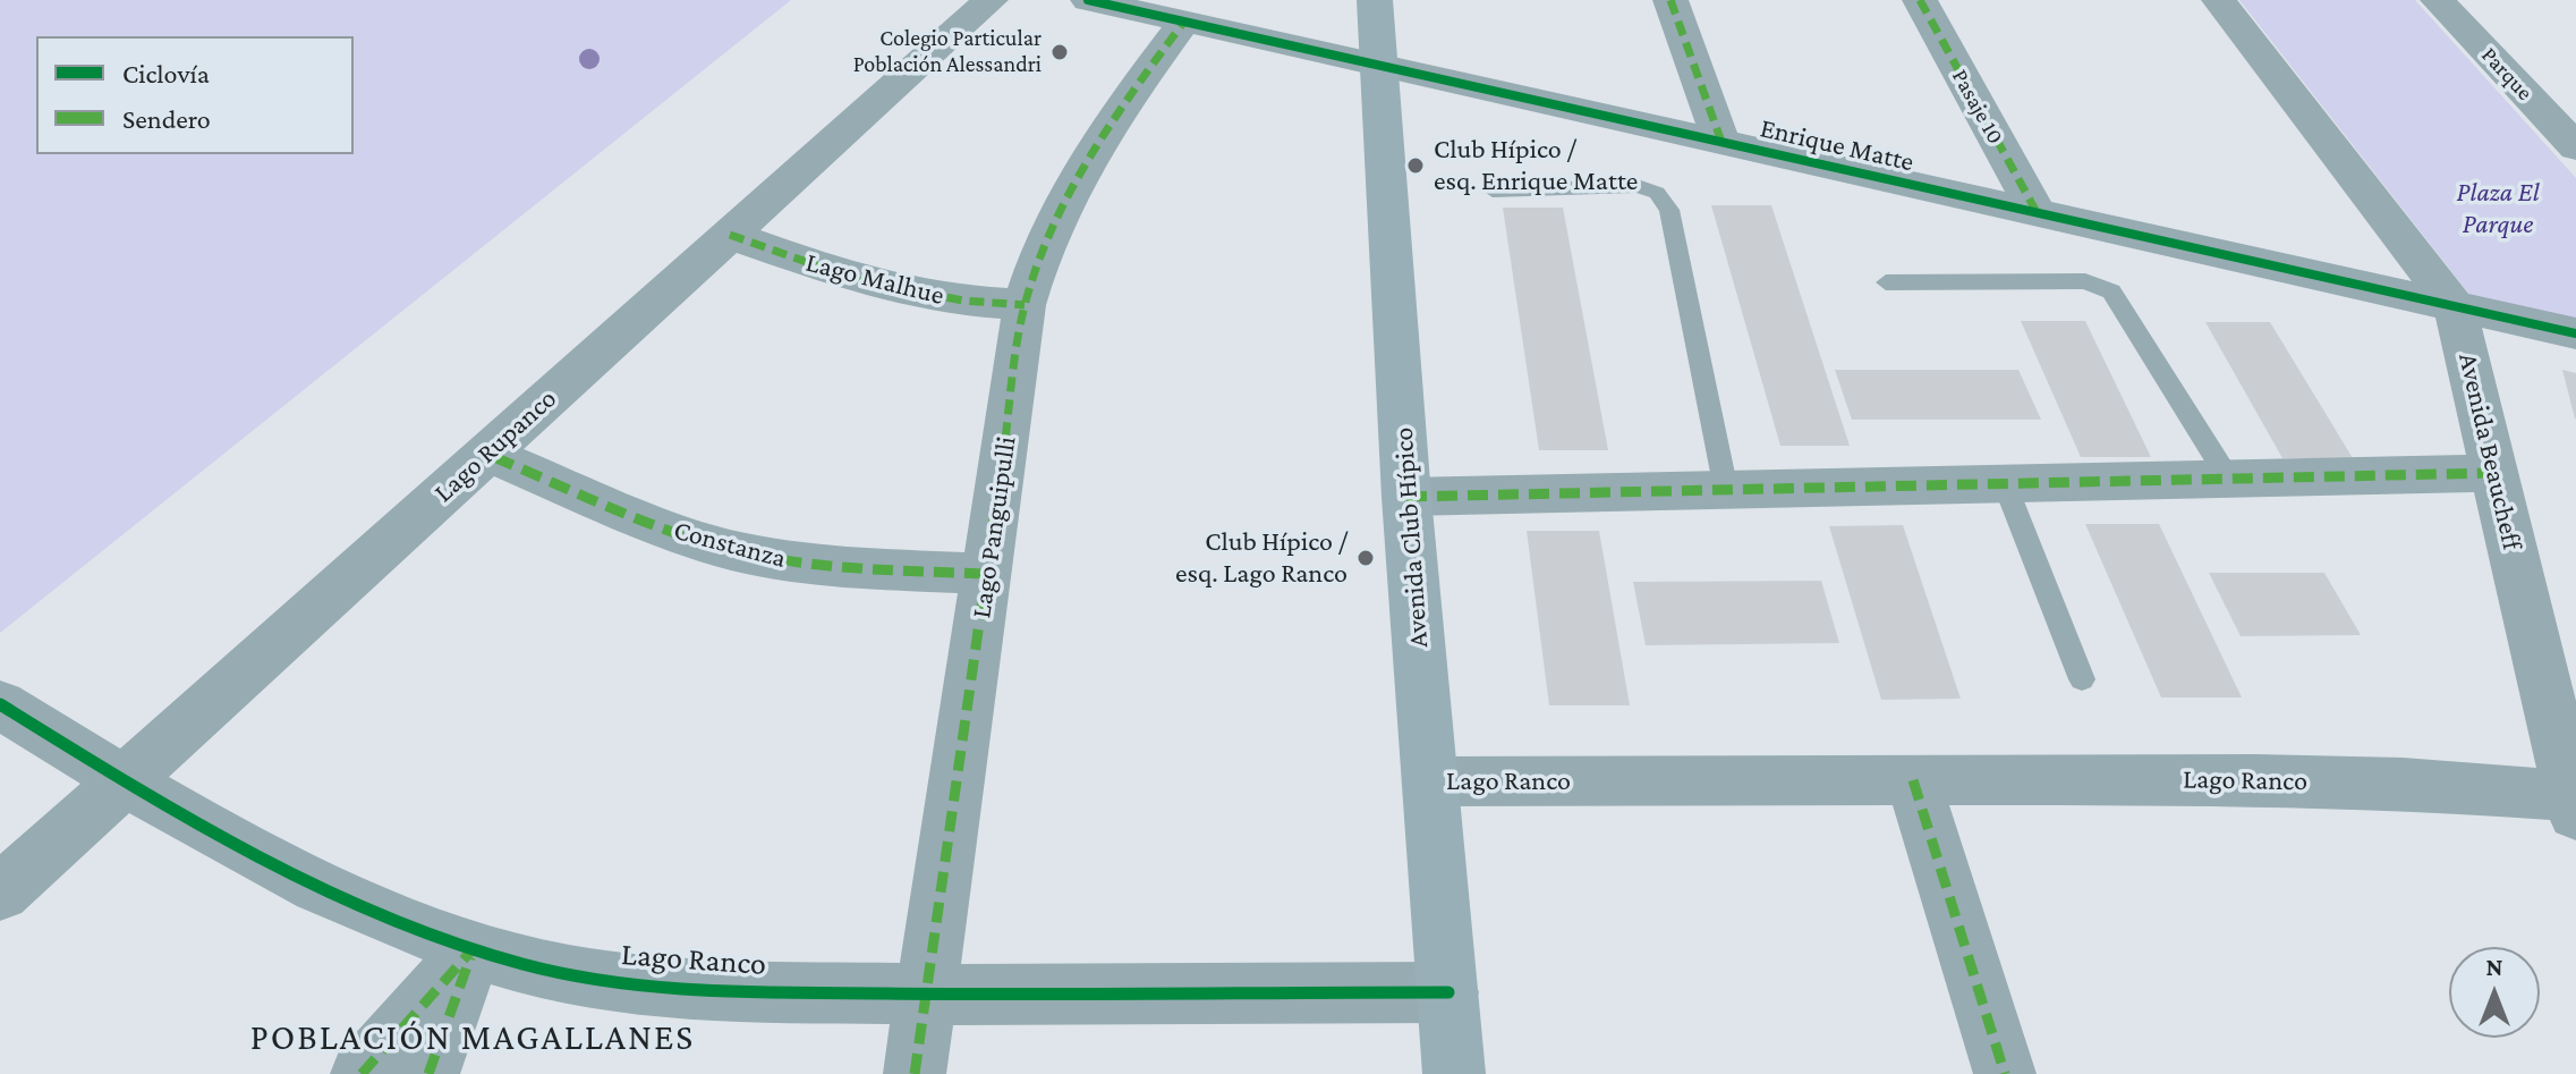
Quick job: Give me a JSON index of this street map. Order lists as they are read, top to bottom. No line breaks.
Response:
{"streets":{"main road":["Avenida Club Hípico"],"street":["Parque","Pasaje 10","Enrique Matte","Lago Malhue","Lago Rupanco","Avenida Beaucheff","Lago Panguipulli","Constanza","Lago Ranco"]},"crossings":[["Pasaje 10","Enrique Matte"],["Enrique Matte","Avenida Beaucheff"],["Enrique Matte","Lago Panguipulli"],["Enrique Matte","Avenida Club Hípico"],["Lago Malhue","Lago Rupanco"],["Lago Malhue","Lago Panguipulli"],["Lago Rupanco","Constanza"],["Lago Rupanco","Lago Ranco"],["Avenida Beaucheff","Lago Ranco"],["Lago Panguipulli","Constanza"],["Lago Panguipulli","Lago Ranco"],["Avenida Club Hípico","Lago Ranco"]],"districts":["POBLACIÓN MAGALLANES"],"parks":["Plaza El Parque"],"places":["Colegio Particular Población Alessandri","Club Hípico / esq. Enrique Matte","Club Hípico / esq. Lago Ranco"],"legend":["Ciclovía","Sendero"],"north":"top"}
